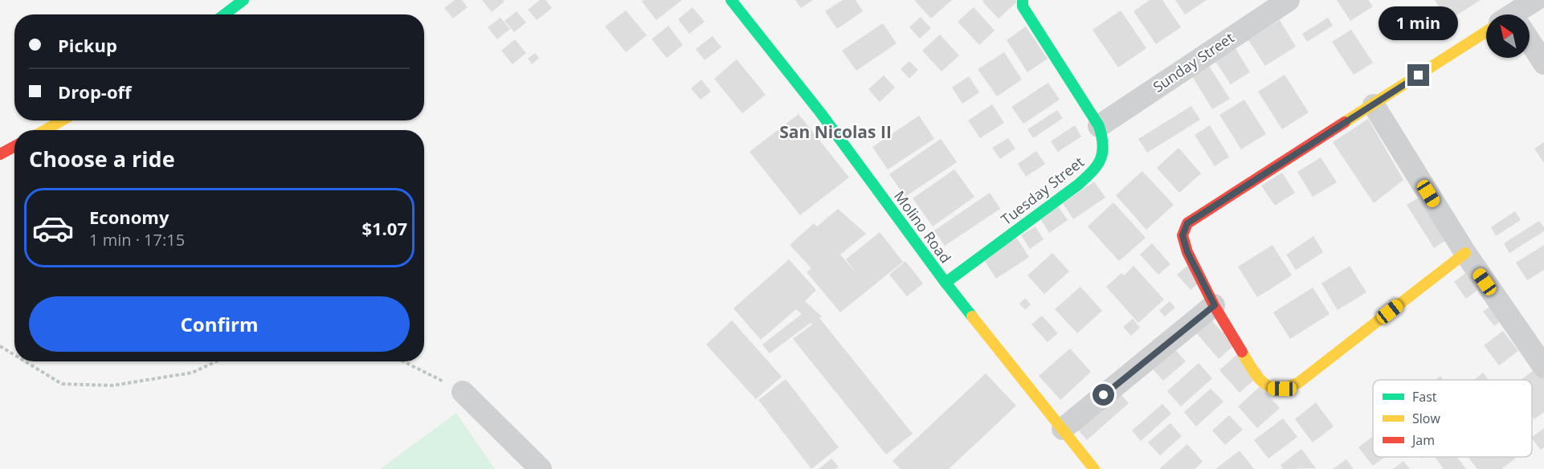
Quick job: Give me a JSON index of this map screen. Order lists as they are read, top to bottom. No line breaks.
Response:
{"streets":{"street":["Sunday Street","Tuesday Street","Molino Road"]},"crossings":[["Sunday Street","Tuesday Street"],["Tuesday Street","Molino Road"]],"districts":["San Nicolas II"],"legend":["Fast","Slow","Jam"],"north":"top left","page":{"bubble":"1 min","banner":["Pickup","Drop-off"],"heading":"Choose a ride","list":[{"name":"Economy","note":"1 min · 17:15","value":"$1.07"}],"buttons":"Confirm"}}
